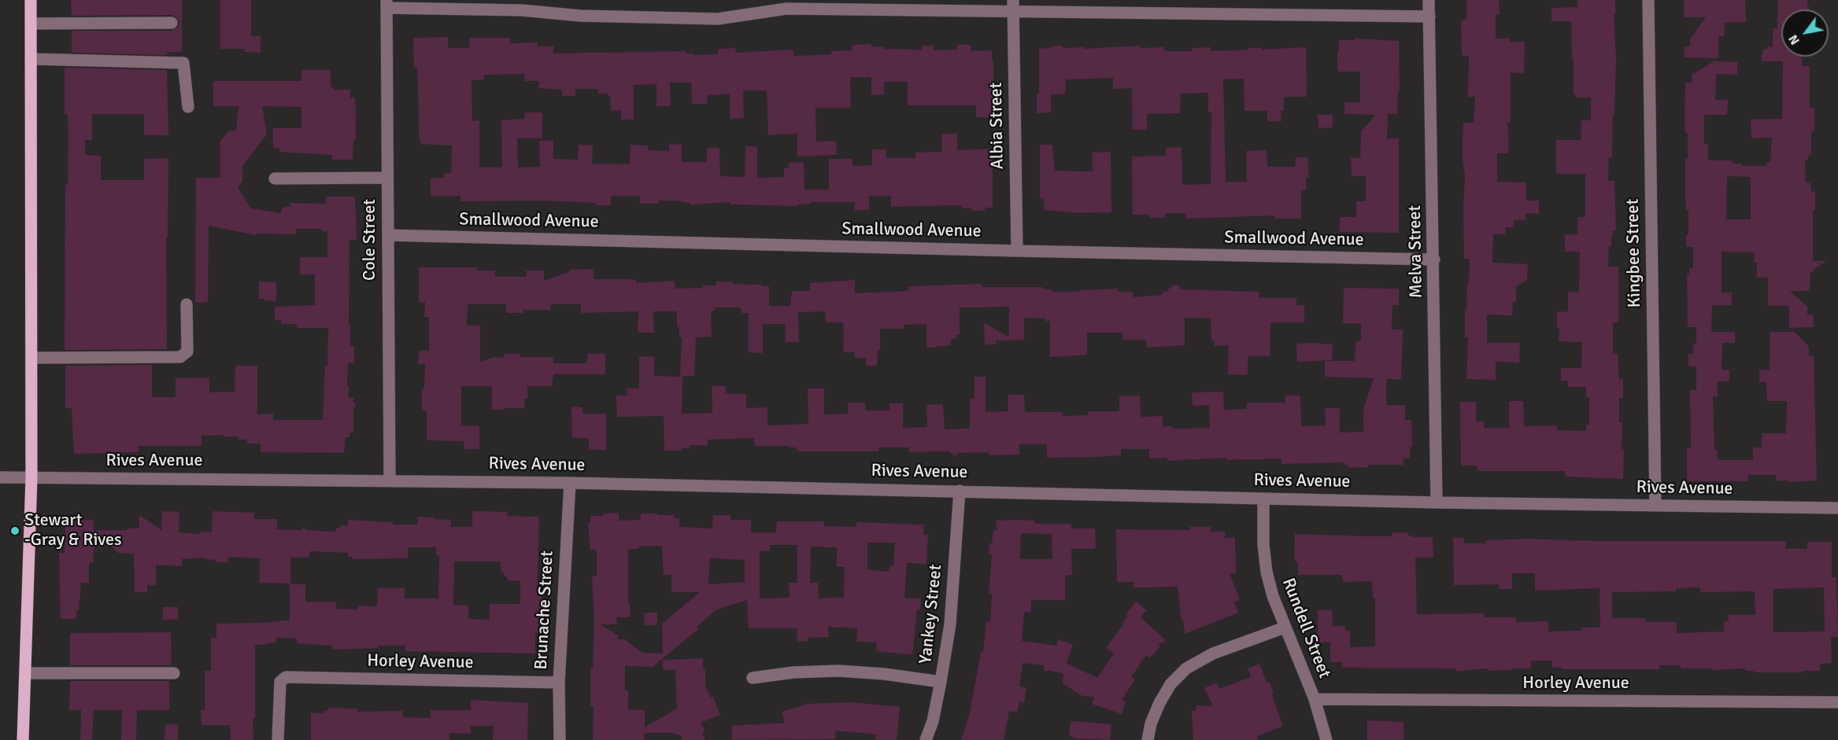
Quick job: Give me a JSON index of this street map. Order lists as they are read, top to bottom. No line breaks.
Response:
{"streets":{"street":["Albia Street","Smallwood Avenue","Cole Street","Melva Street","Kingbee Street","Rives Avenue","Brunache Street","Yankey Street","Rundell Street","Horley Avenue"]},"crossings":[["Albia Street","Smallwood Avenue"],["Smallwood Avenue","Cole Street"],["Smallwood Avenue","Melva Street"],["Cole Street","Rives Avenue"],["Melva Street","Rives Avenue"],["Kingbee Street","Rives Avenue"],["Rives Avenue","Brunache Street"],["Rives Avenue","Yankey Street"],["Rives Avenue","Rundell Street"],["Brunache Street","Horley Avenue"],["Rundell Street","Horley Avenue"]],"places":["Stewart -Gray & Rives"],"north":"bottom left"}
